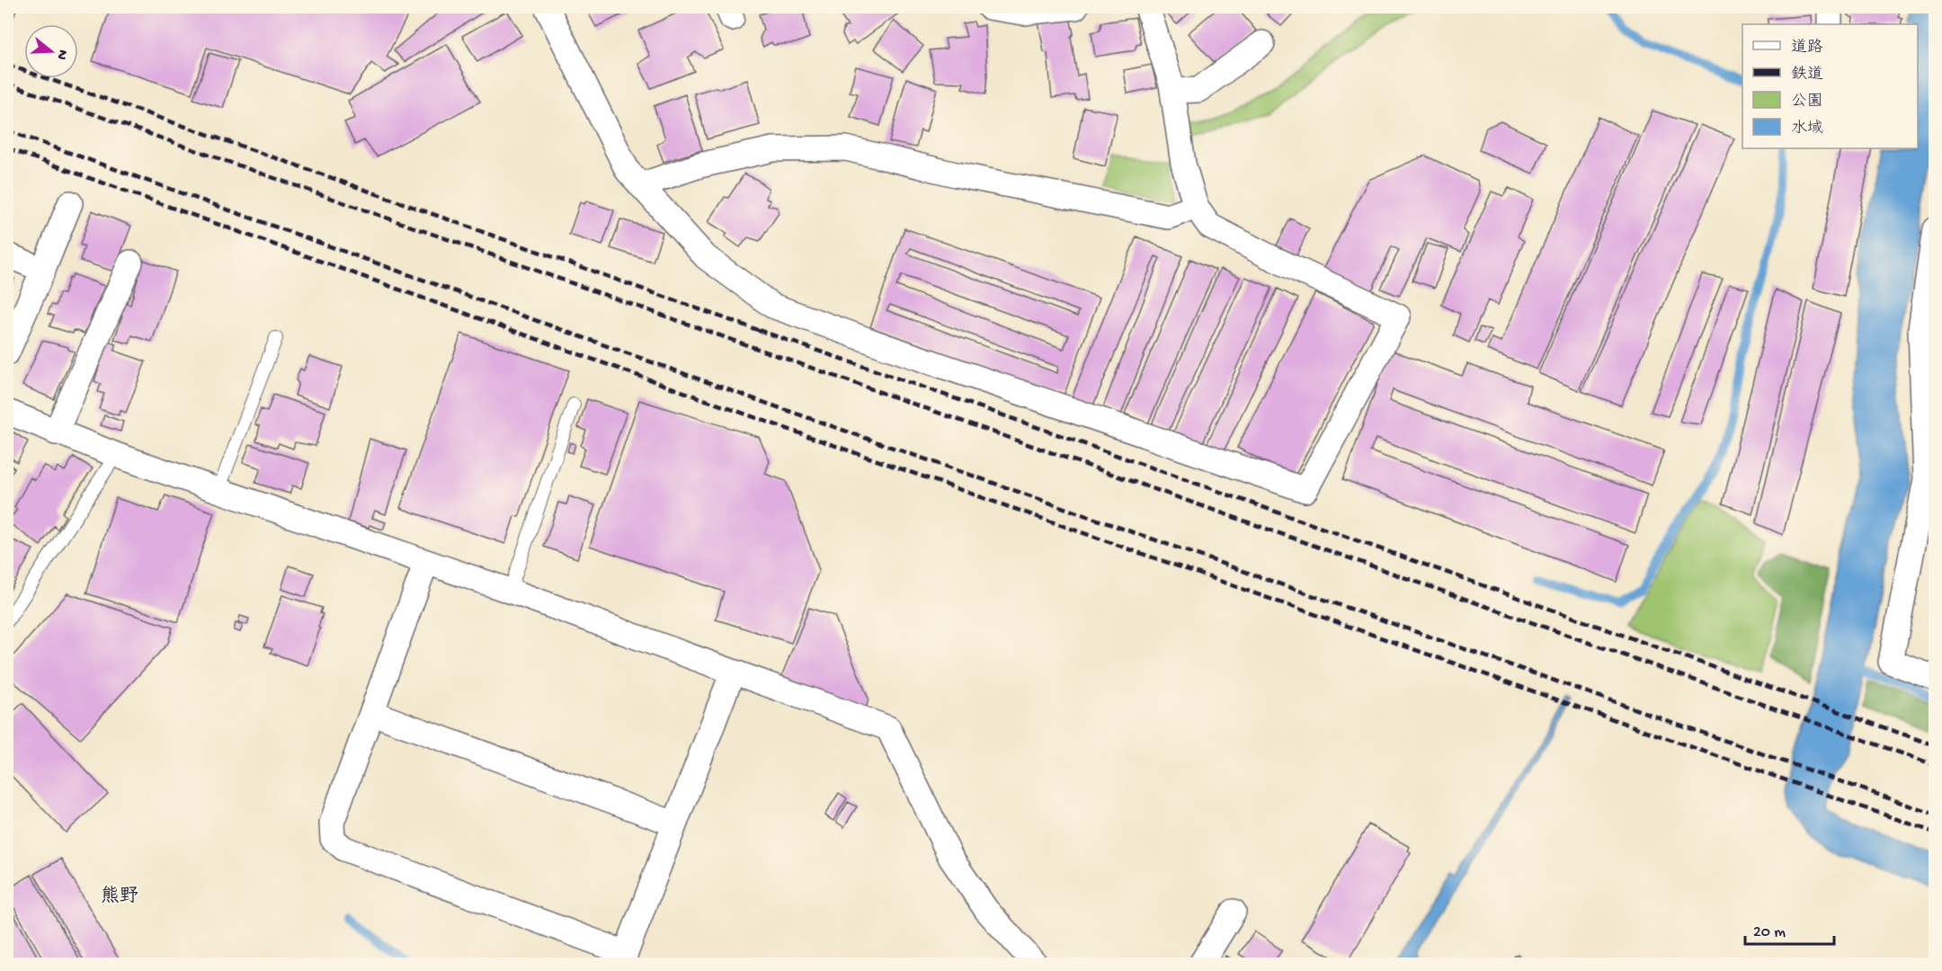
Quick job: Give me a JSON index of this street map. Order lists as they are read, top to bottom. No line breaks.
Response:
{"districts":["熊野"],"legend":["道路","鉄道","公園","水域"],"scale_bar":"20 m","north":"right"}
